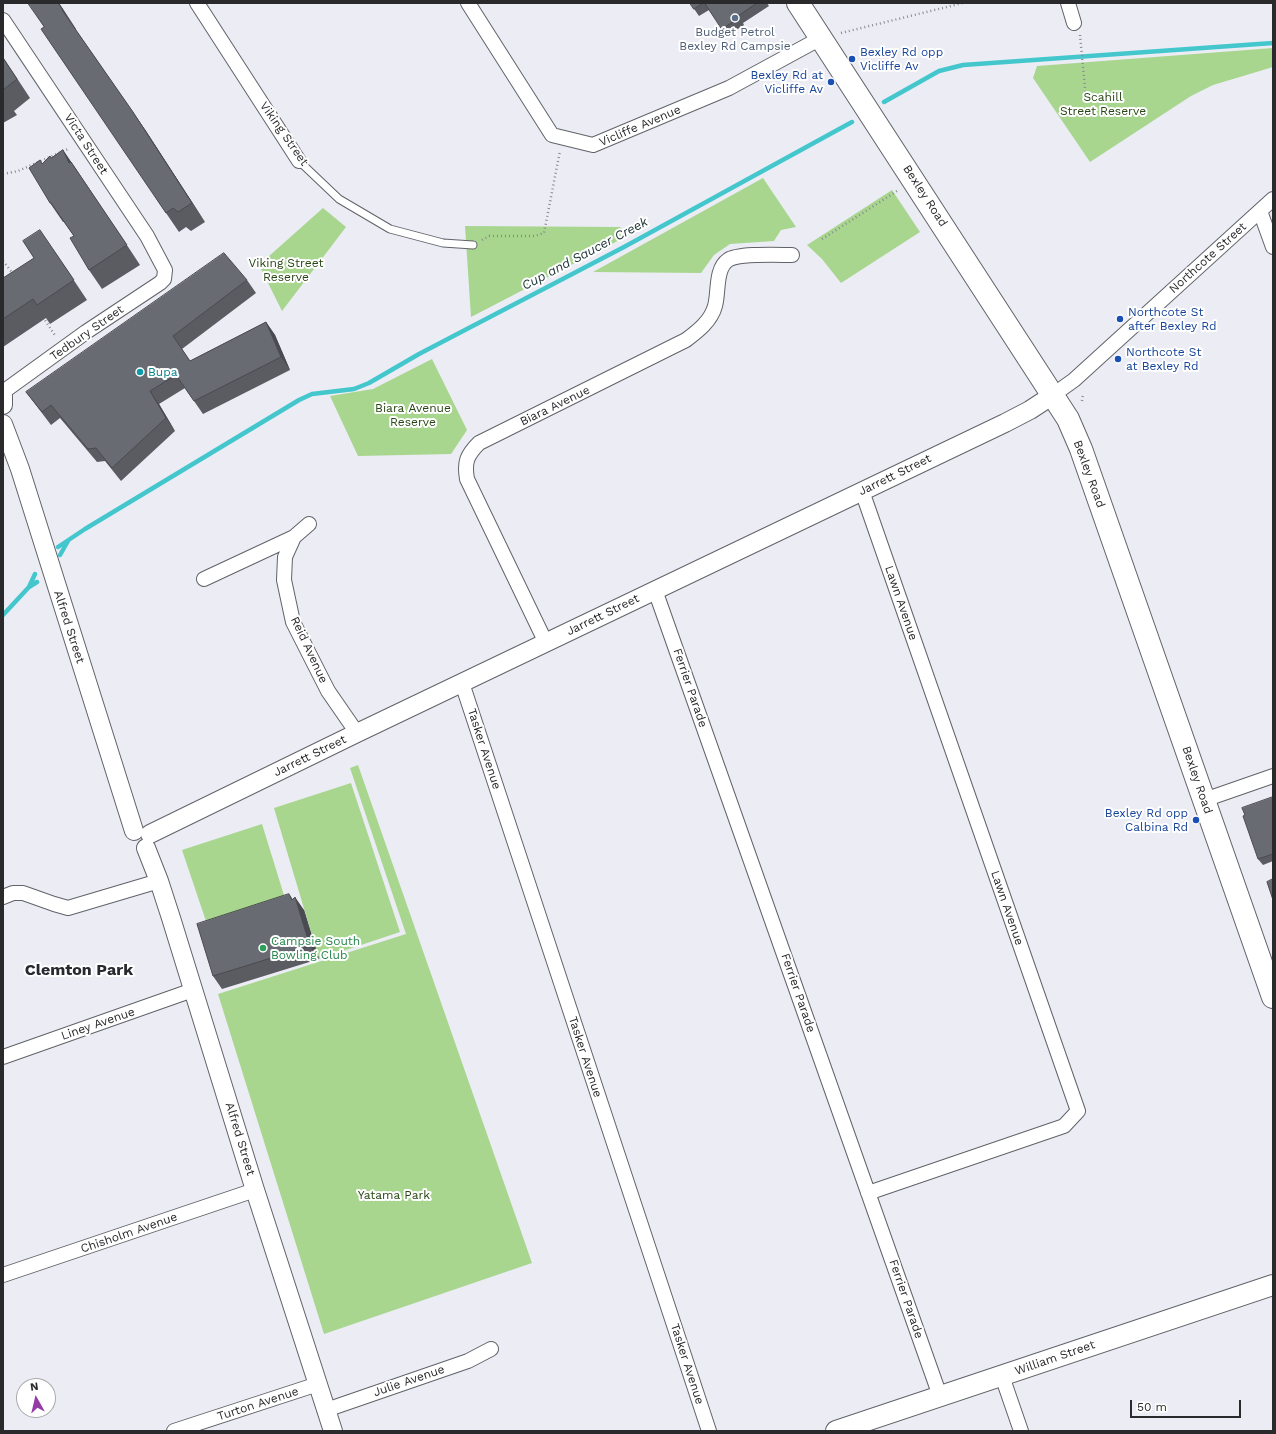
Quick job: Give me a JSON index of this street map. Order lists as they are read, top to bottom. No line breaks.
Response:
{"streets":{"main road":["Bexley Road","William Street"],"street":["Vicliffe Avenue","Viking Street","Victa Street","Northcote Street","Tedbury Street","Biara Avenue","Jarrett Street","Lawn Avenue","Alfred Street","Reid Avenue","Ferrier Parade","Tasker Avenue","Liney Avenue","Chisholm Avenue","Julie Avenue","Turton Avenue"]},"crossings":[["Vicliffe Avenue","Bexley Road"],["Victa Street","Tedbury Street"],["Bexley Road","Northcote Street"],["Bexley Road","Jarrett Street"],["Northcote Street","Jarrett Street"],["Biara Avenue","Jarrett Street"],["Jarrett Street","Lawn Avenue"],["Jarrett Street","Alfred Street"],["Jarrett Street","Reid Avenue"],["Jarrett Street","Ferrier Parade"],["Jarrett Street","Tasker Avenue"],["Lawn Avenue","Ferrier Parade"],["Alfred Street","Liney Avenue"],["Alfred Street","Chisholm Avenue"],["Alfred Street","Julie Avenue"],["Alfred Street","Turton Avenue"],["Ferrier Parade","William Street"]],"districts":["Clemton Park"],"water":["Cup and Saucer Creek"],"parks":["Scahill Street Reserve","Viking Street Reserve","Biara Avenue Reserve","Yatama Park"],"places":["Budget Petrol Bexley Rd Campsie","Bexley Rd opp Vicliffe Av","Bexley Rd at Vicliffe Av","Northcote St after Bexley Rd","Northcote St at Bexley Rd","Bupa","Bexley Rd opp Calbina Rd","Campsie South Bowling Club"],"scale_bar":"50 m","north":"top"}
